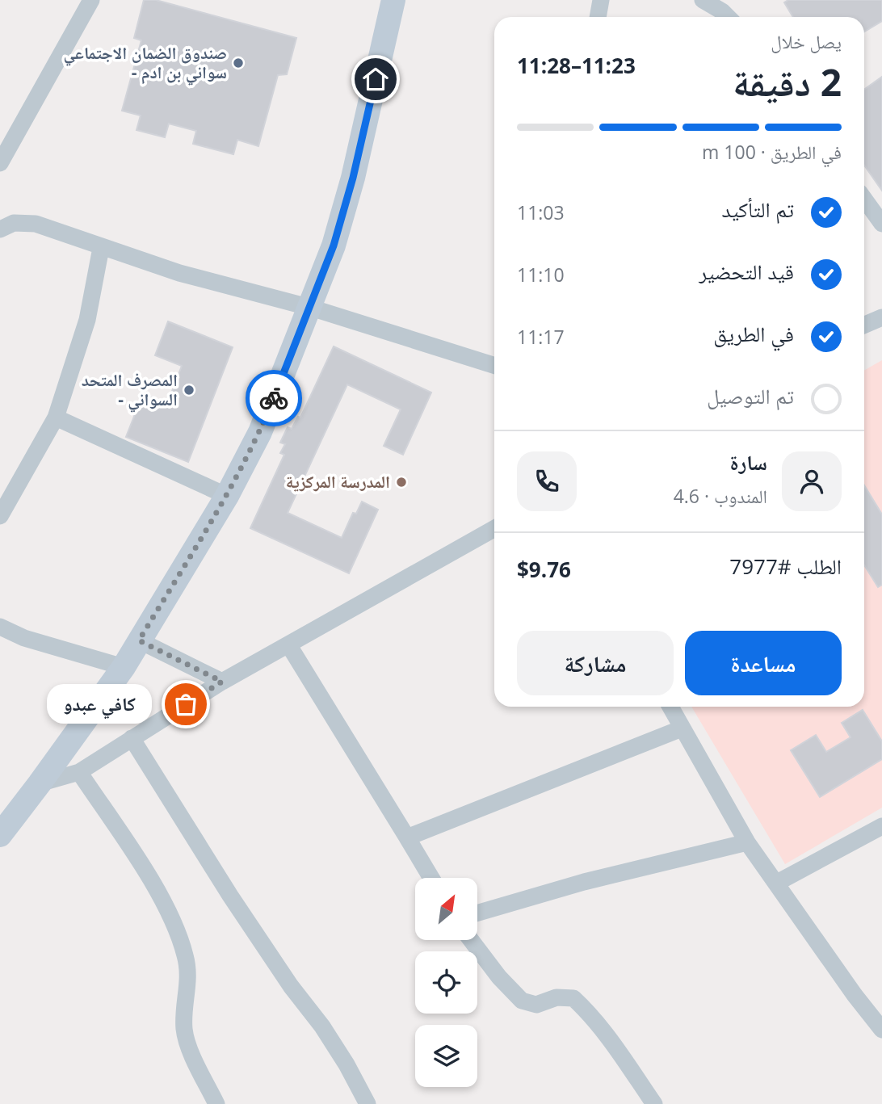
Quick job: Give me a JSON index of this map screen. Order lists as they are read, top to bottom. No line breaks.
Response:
{"places":["صندوق الضمان الاجتماعي - سواني بن ادم","المصرف المتحد - السواني","المدرسة المركزية","كافي عبدو"],"north":"top right","page":{"heading":["2 دقيقة","يصل خلال","11:23–11:28"],"panel":["سارة","المندوب · 4.6","الطلب #7977","$9.76"],"bar":"في الطريق · 100 m","list":[["تم التأكيد","11:03"],["قيد التحضير","11:10"],["في الطريق","11:17"],"تم التوصيل"],"buttons":["مساعدة","مشاركة"],"bubble":"كافي عبدو"}}
